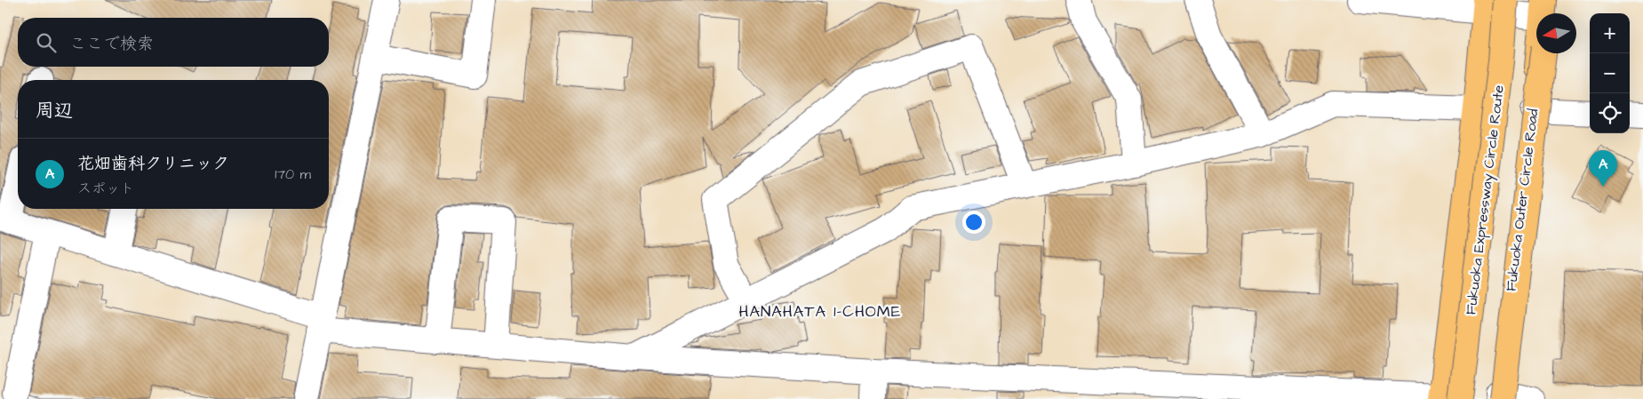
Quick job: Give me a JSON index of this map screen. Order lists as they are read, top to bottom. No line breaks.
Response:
{"streets":{"highway":["Fukuoka Expressway Circle Route","Fukuoka Outer Circle Road"]},"districts":["HANAHATA 1-CHOME"],"north":"left","page":{"map_buttons":["+","−"],"search":"ここで検索","heading":"周辺","list":[{"mark":"A","name":"花畑歯科クリニック","note":"スポット","value":"170 m"}],"pins":"A"}}
